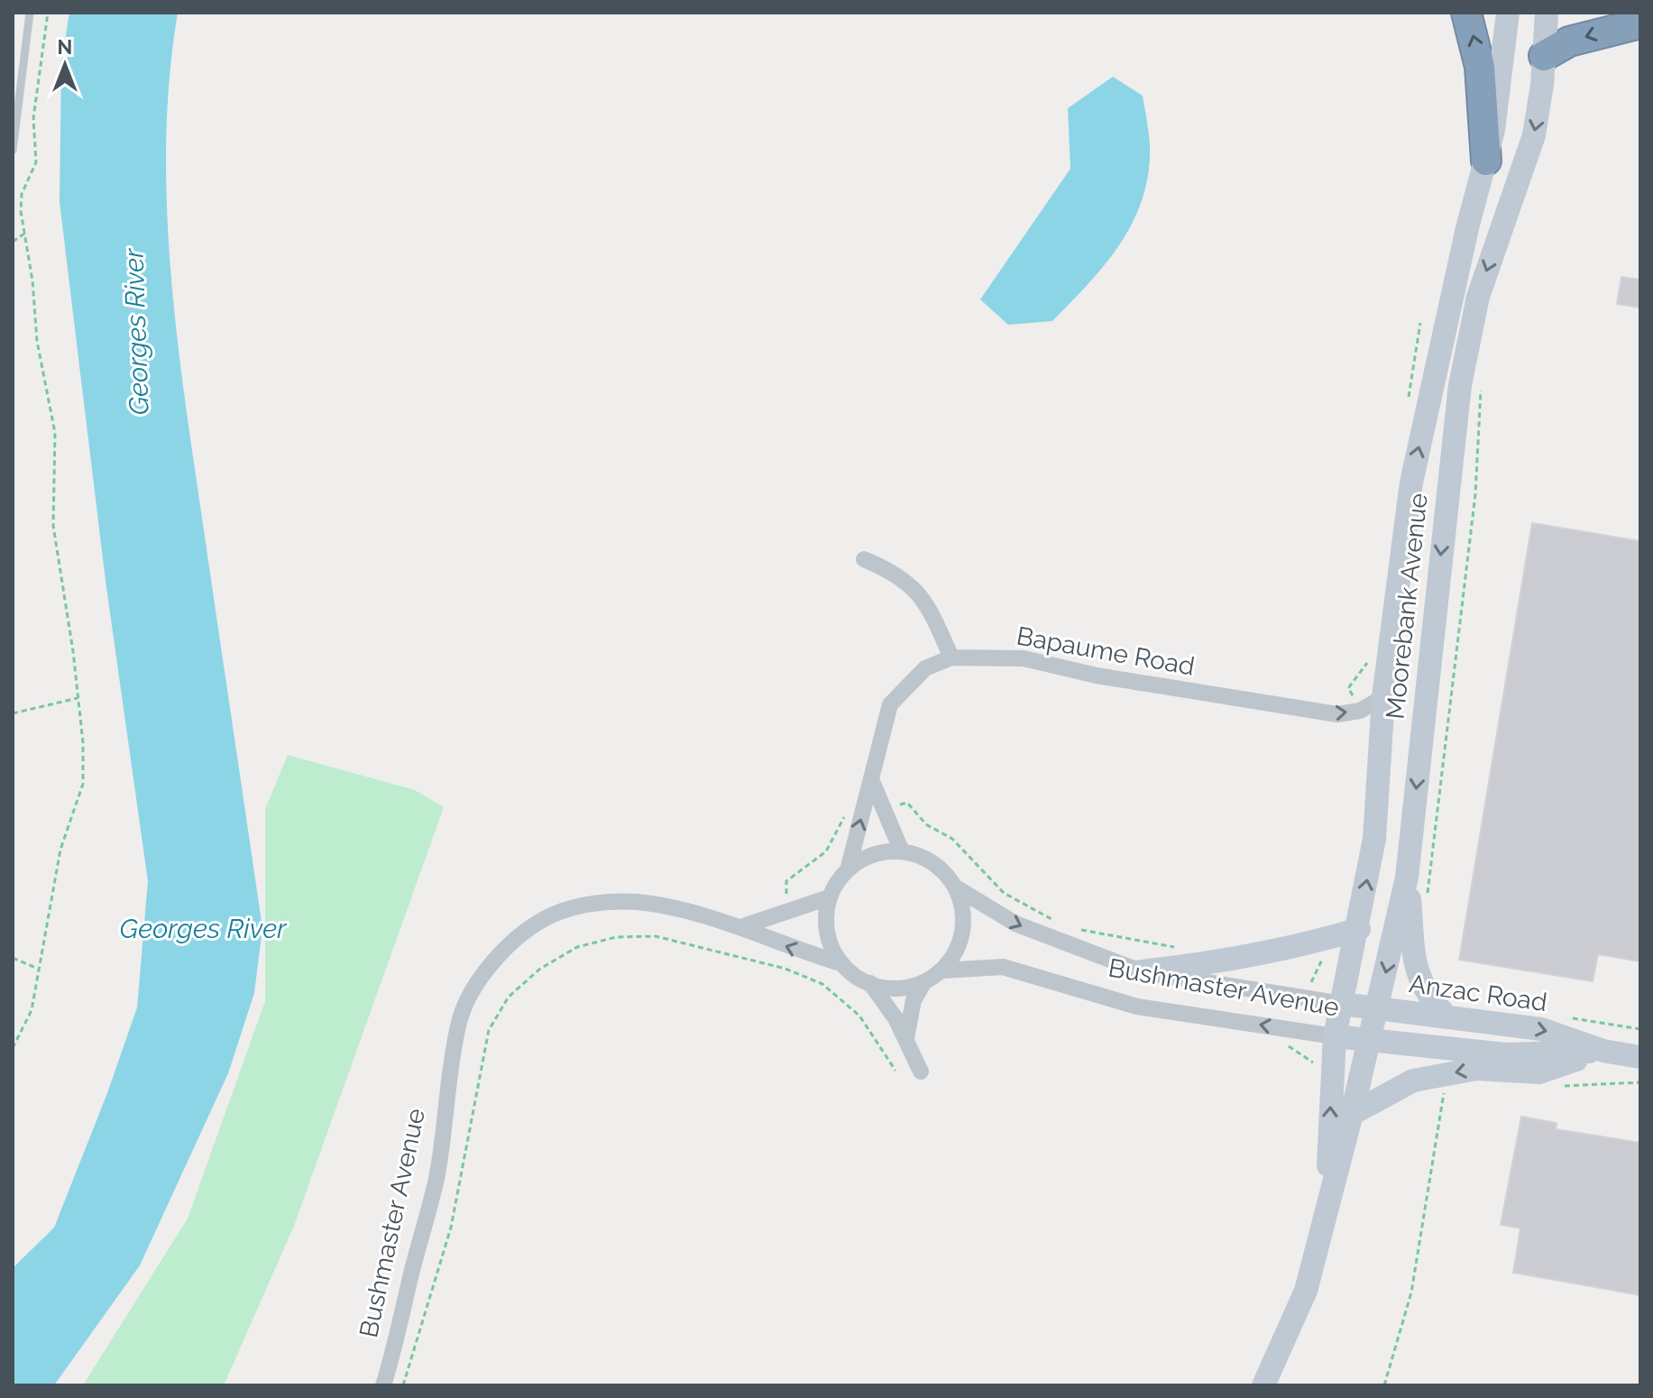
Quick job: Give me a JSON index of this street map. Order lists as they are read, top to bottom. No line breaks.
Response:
{"streets":{"main road":["Moorebank Avenue","Bushmaster Avenue","Anzac Road"],"street":["Bapaume Road"]},"crossings":[["Moorebank Avenue","Bapaume Road"],["Moorebank Avenue","Bushmaster Avenue"],["Moorebank Avenue","Anzac Road"],["Bushmaster Avenue","Anzac Road"]],"one_way":["Bapaume Road"],"water":["Georges River"],"north":"top"}
